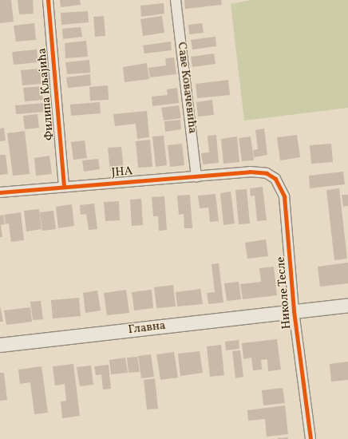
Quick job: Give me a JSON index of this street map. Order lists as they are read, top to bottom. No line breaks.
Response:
{"streets":{"main road":["Главна"],"street":["Саве Ковачевића","Филипа Кљајића","ЈНА","Николе Тесле"]},"crossings":[["Саве Ковачевића","ЈНА"],["Филипа Кљајића","ЈНА"],["ЈНА","Николе Тесле"],["Николе Тесле","Главна"]]}
